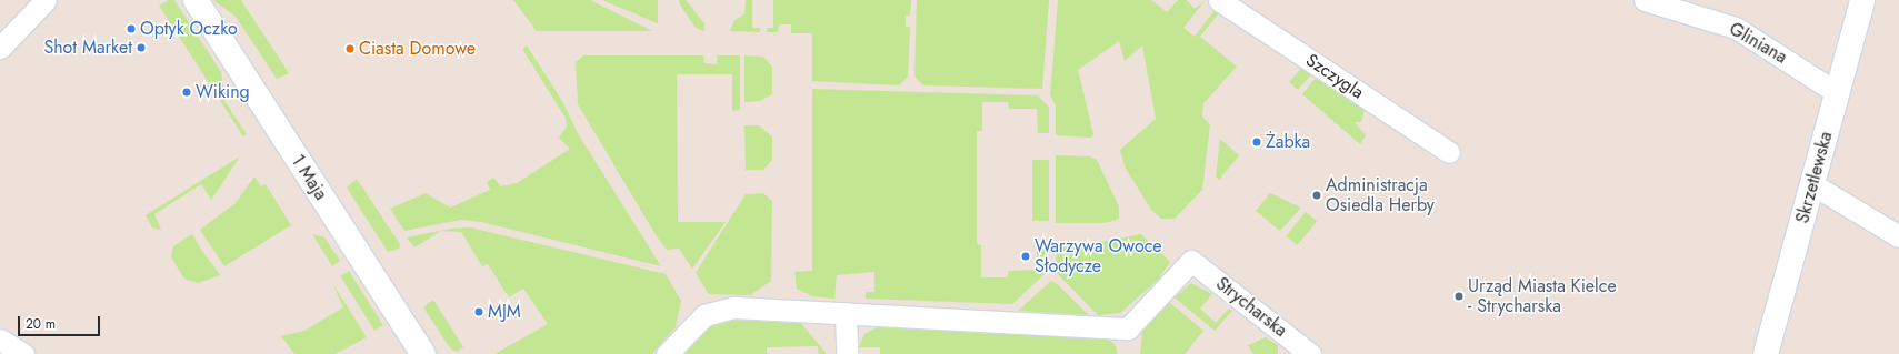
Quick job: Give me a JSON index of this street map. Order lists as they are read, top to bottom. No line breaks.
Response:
{"streets":{"street":["Gliniana","Szczygla","1 Maja","Skrzetlewska","Strycharska"]},"crossings":[["Gliniana","Skrzetlewska"]],"places":["Optyk Oczko","Shot Market","Ciasta Domowe","Wiking","Żabka","Administracja Osiedla Herby","Warzywa Owoce Słodycze","Urząd Miasta Kielce - Strycharska","MJM"],"scale_bar":"20 m"}
